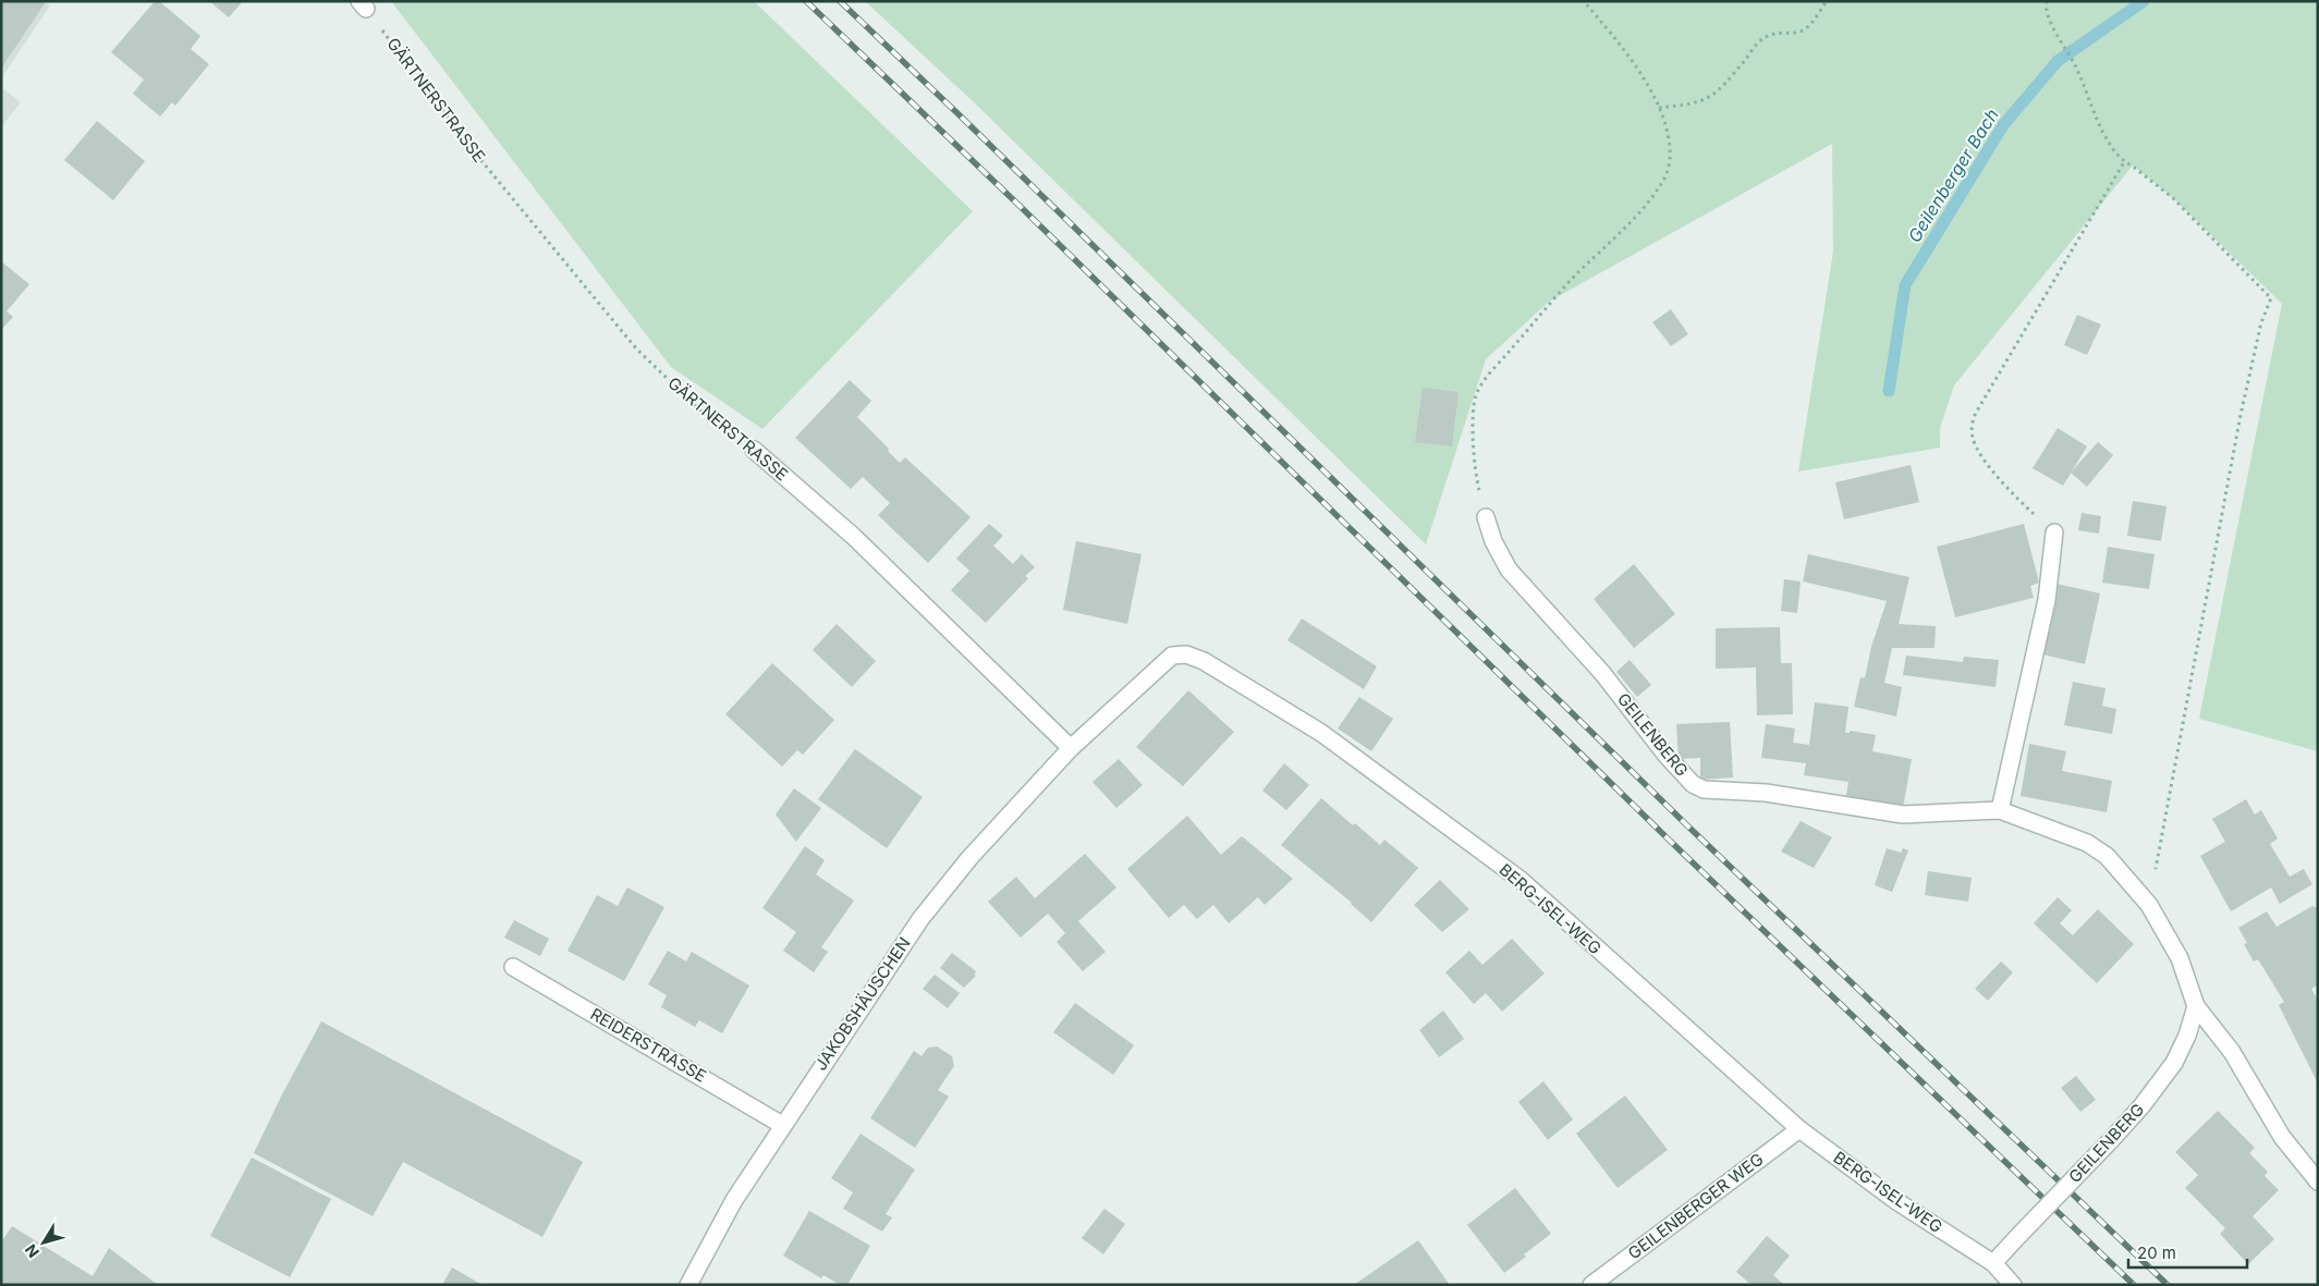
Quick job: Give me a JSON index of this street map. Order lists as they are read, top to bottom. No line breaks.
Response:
{"streets":{"street":["GÄRTNERSTRASSE","GEILENBERG","BERG-ISEL-WEG","JAKOBSHÄUSCHEN","REIDERSTRASSE","GEILENBERGER WEG"]},"crossings":[["GÄRTNERSTRASSE","BERG-ISEL-WEG"],["GÄRTNERSTRASSE","JAKOBSHÄUSCHEN"],["GEILENBERG","BERG-ISEL-WEG"],["BERG-ISEL-WEG","JAKOBSHÄUSCHEN"],["BERG-ISEL-WEG","GEILENBERGER WEG"],["JAKOBSHÄUSCHEN","REIDERSTRASSE"]],"water":["Geilenberger Bach"],"scale_bar":"20 m","north":"bottom left"}
